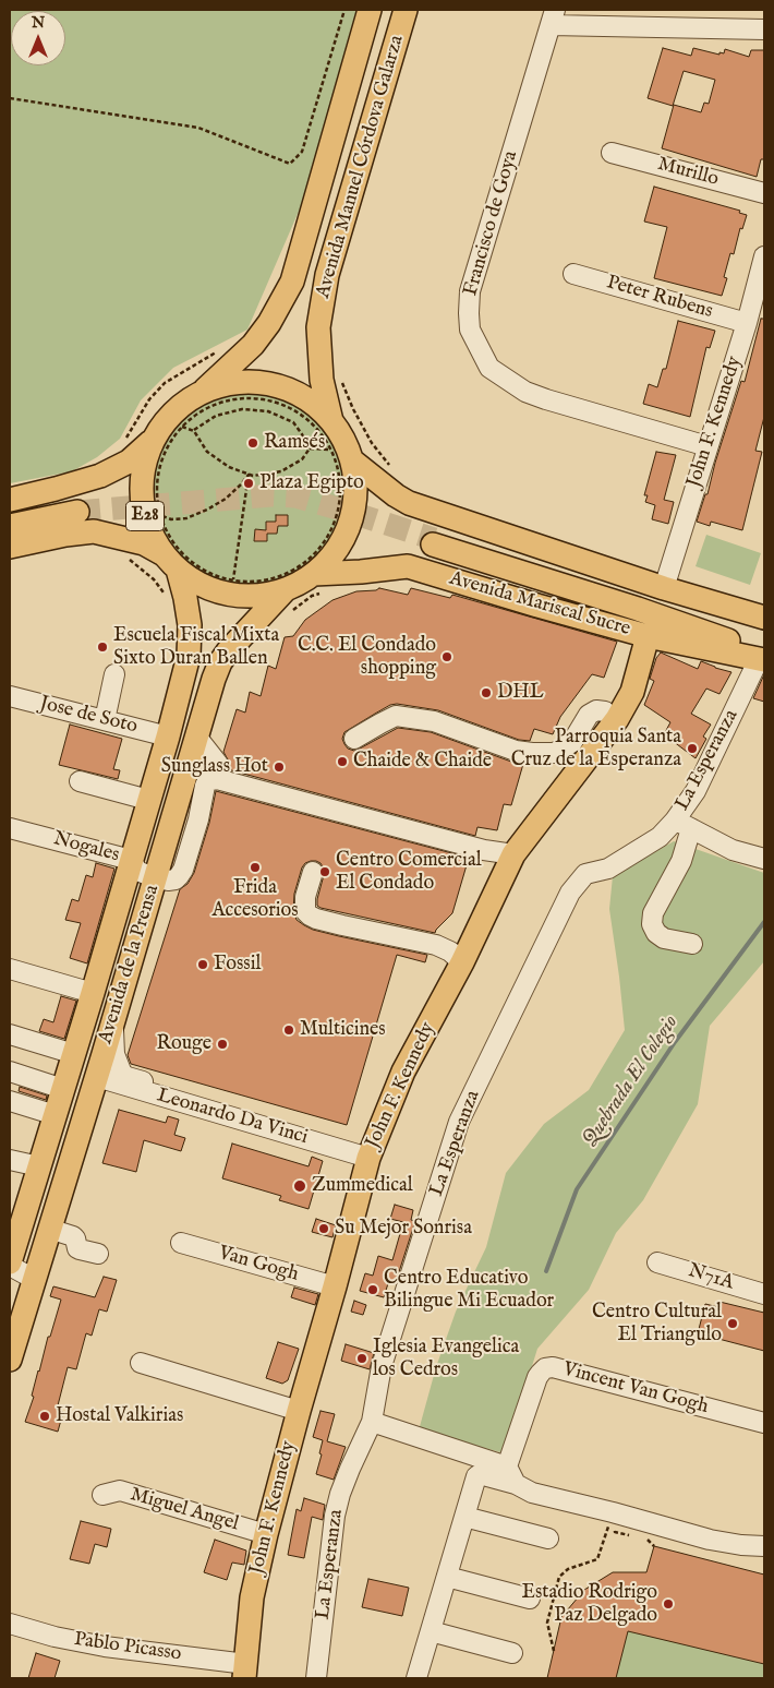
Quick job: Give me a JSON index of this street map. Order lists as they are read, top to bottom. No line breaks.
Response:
{"streets":{"main road":["Avenida Manuel Córdova Galarza","John F. Kennedy","E28","Avenida Mariscal Sucre","Avenida de la Prensa"],"street":["Murillo","Francisco de Goya","Peter Rubens","Jose de Soto","La Esperanza","Nogales","Leonardo Da Vinci","Van Gogh","N71A","Vincent Van Gogh","Miguel Angel","Pablo Picasso"]},"crossings":[["Avenida Manuel Córdova Galarza","E28"],["Francisco de Goya","John F. Kennedy"],["Peter Rubens","John F. Kennedy"],["John F. Kennedy","Avenida Mariscal Sucre"],["John F. Kennedy","Leonardo Da Vinci"],["John F. Kennedy","Van Gogh"],["John F. Kennedy","Miguel Angel"],["John F. Kennedy","Pablo Picasso"],["E28","Avenida Mariscal Sucre"],["E28","Avenida de la Prensa"],["Avenida Mariscal Sucre","La Esperanza"],["Jose de Soto","Avenida de la Prensa"],["Nogales","Avenida de la Prensa"],["Avenida de la Prensa","Leonardo Da Vinci"]],"water":["Quebrada El Colegio"],"places":["Ramsés","Plaza Egipto","Escuela Fiscal Mixta Sixto Duran Ballen","C.C. El Condado shopping","DHL","Parroquia Santa Cruz de la Esperanza","Chaide & Chaide","Sunglass Hot","Frida Accesorios","Centro Comercial El Condado","Fossil","Multicines","Rouge","Zummedical","Su Mejor Sonrisa","Centro Educativo Bilingue Mi Ecuador","Centro Cultural El Triangulo","Iglesia Evangelica los Cedros","Hostal Valkirias","Estadio Rodrigo Paz Delgado"],"north":"top"}
